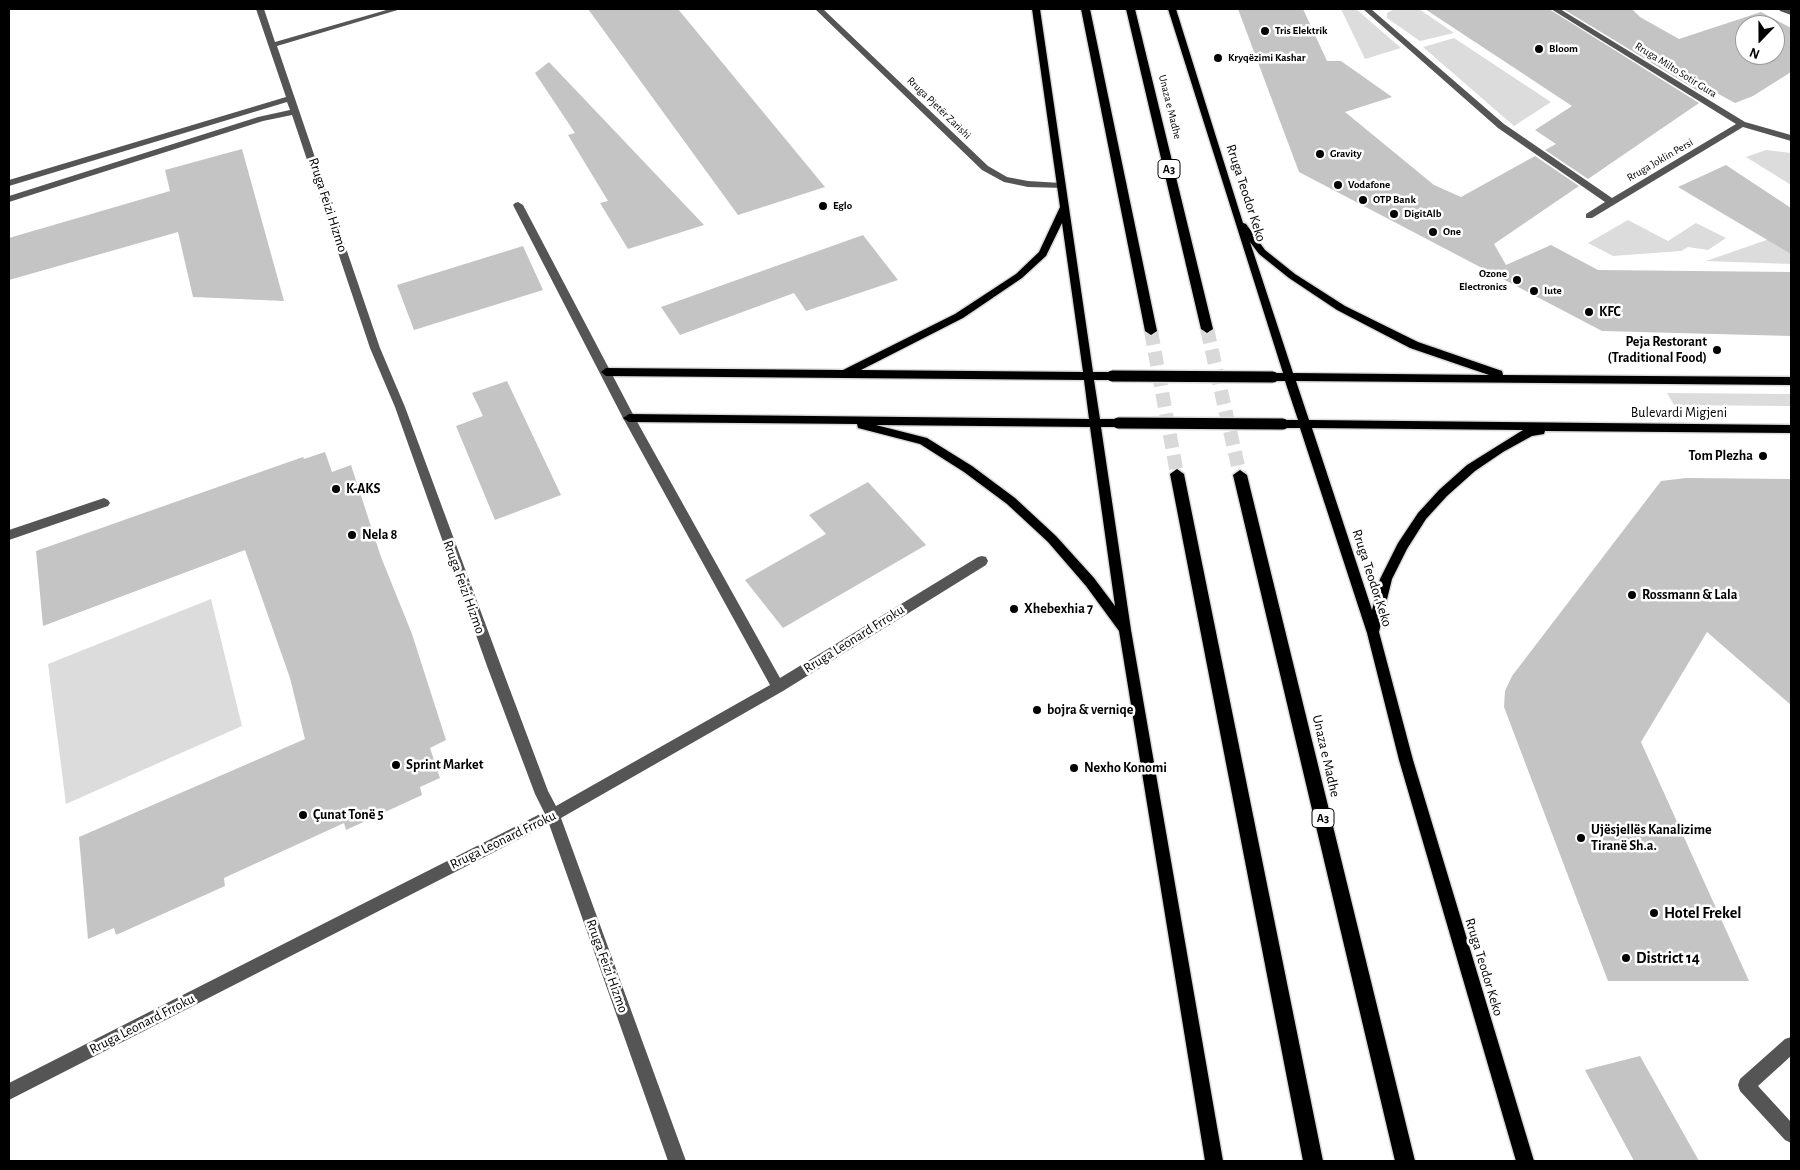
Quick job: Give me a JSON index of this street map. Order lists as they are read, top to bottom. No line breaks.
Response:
{"streets":{"highway":["Unaza e Madhe","A3"],"main road":["Rruga Teodor Keko","Bulevardi Migjeni"],"street":["Rruga Milto Sotir Gura","Rruga Pjetër Zarishi","Rruga Joklin Persi","Rruga Feizi Hizmo","Rruga Leonard Frroku"]},"crossings":[["Rruga Milto Sotir Gura","Rruga Joklin Persi"],["Rruga Feizi Hizmo","Rruga Leonard Frroku"]],"places":["Tris Elektrik","Bloom","Kryqëzimi Kashar","Gravity","Vodafone","OTP Bank","Eglo","DigitAlb","One","Ozone Electronics","Iute","KFC","Peja Restorant (Traditional Food)","Tom Plezha","K-AKS","Nela 8","Rossmann & Lala","Xhebexhia 7","bojra & verniqe","Sprint Market","Nexho Konomi","Çunat Tonë 5","Ujësjellës Kanalizime Tiranë Sh.a.","Hotel Frekel","District 14"],"north":"bottom"}
